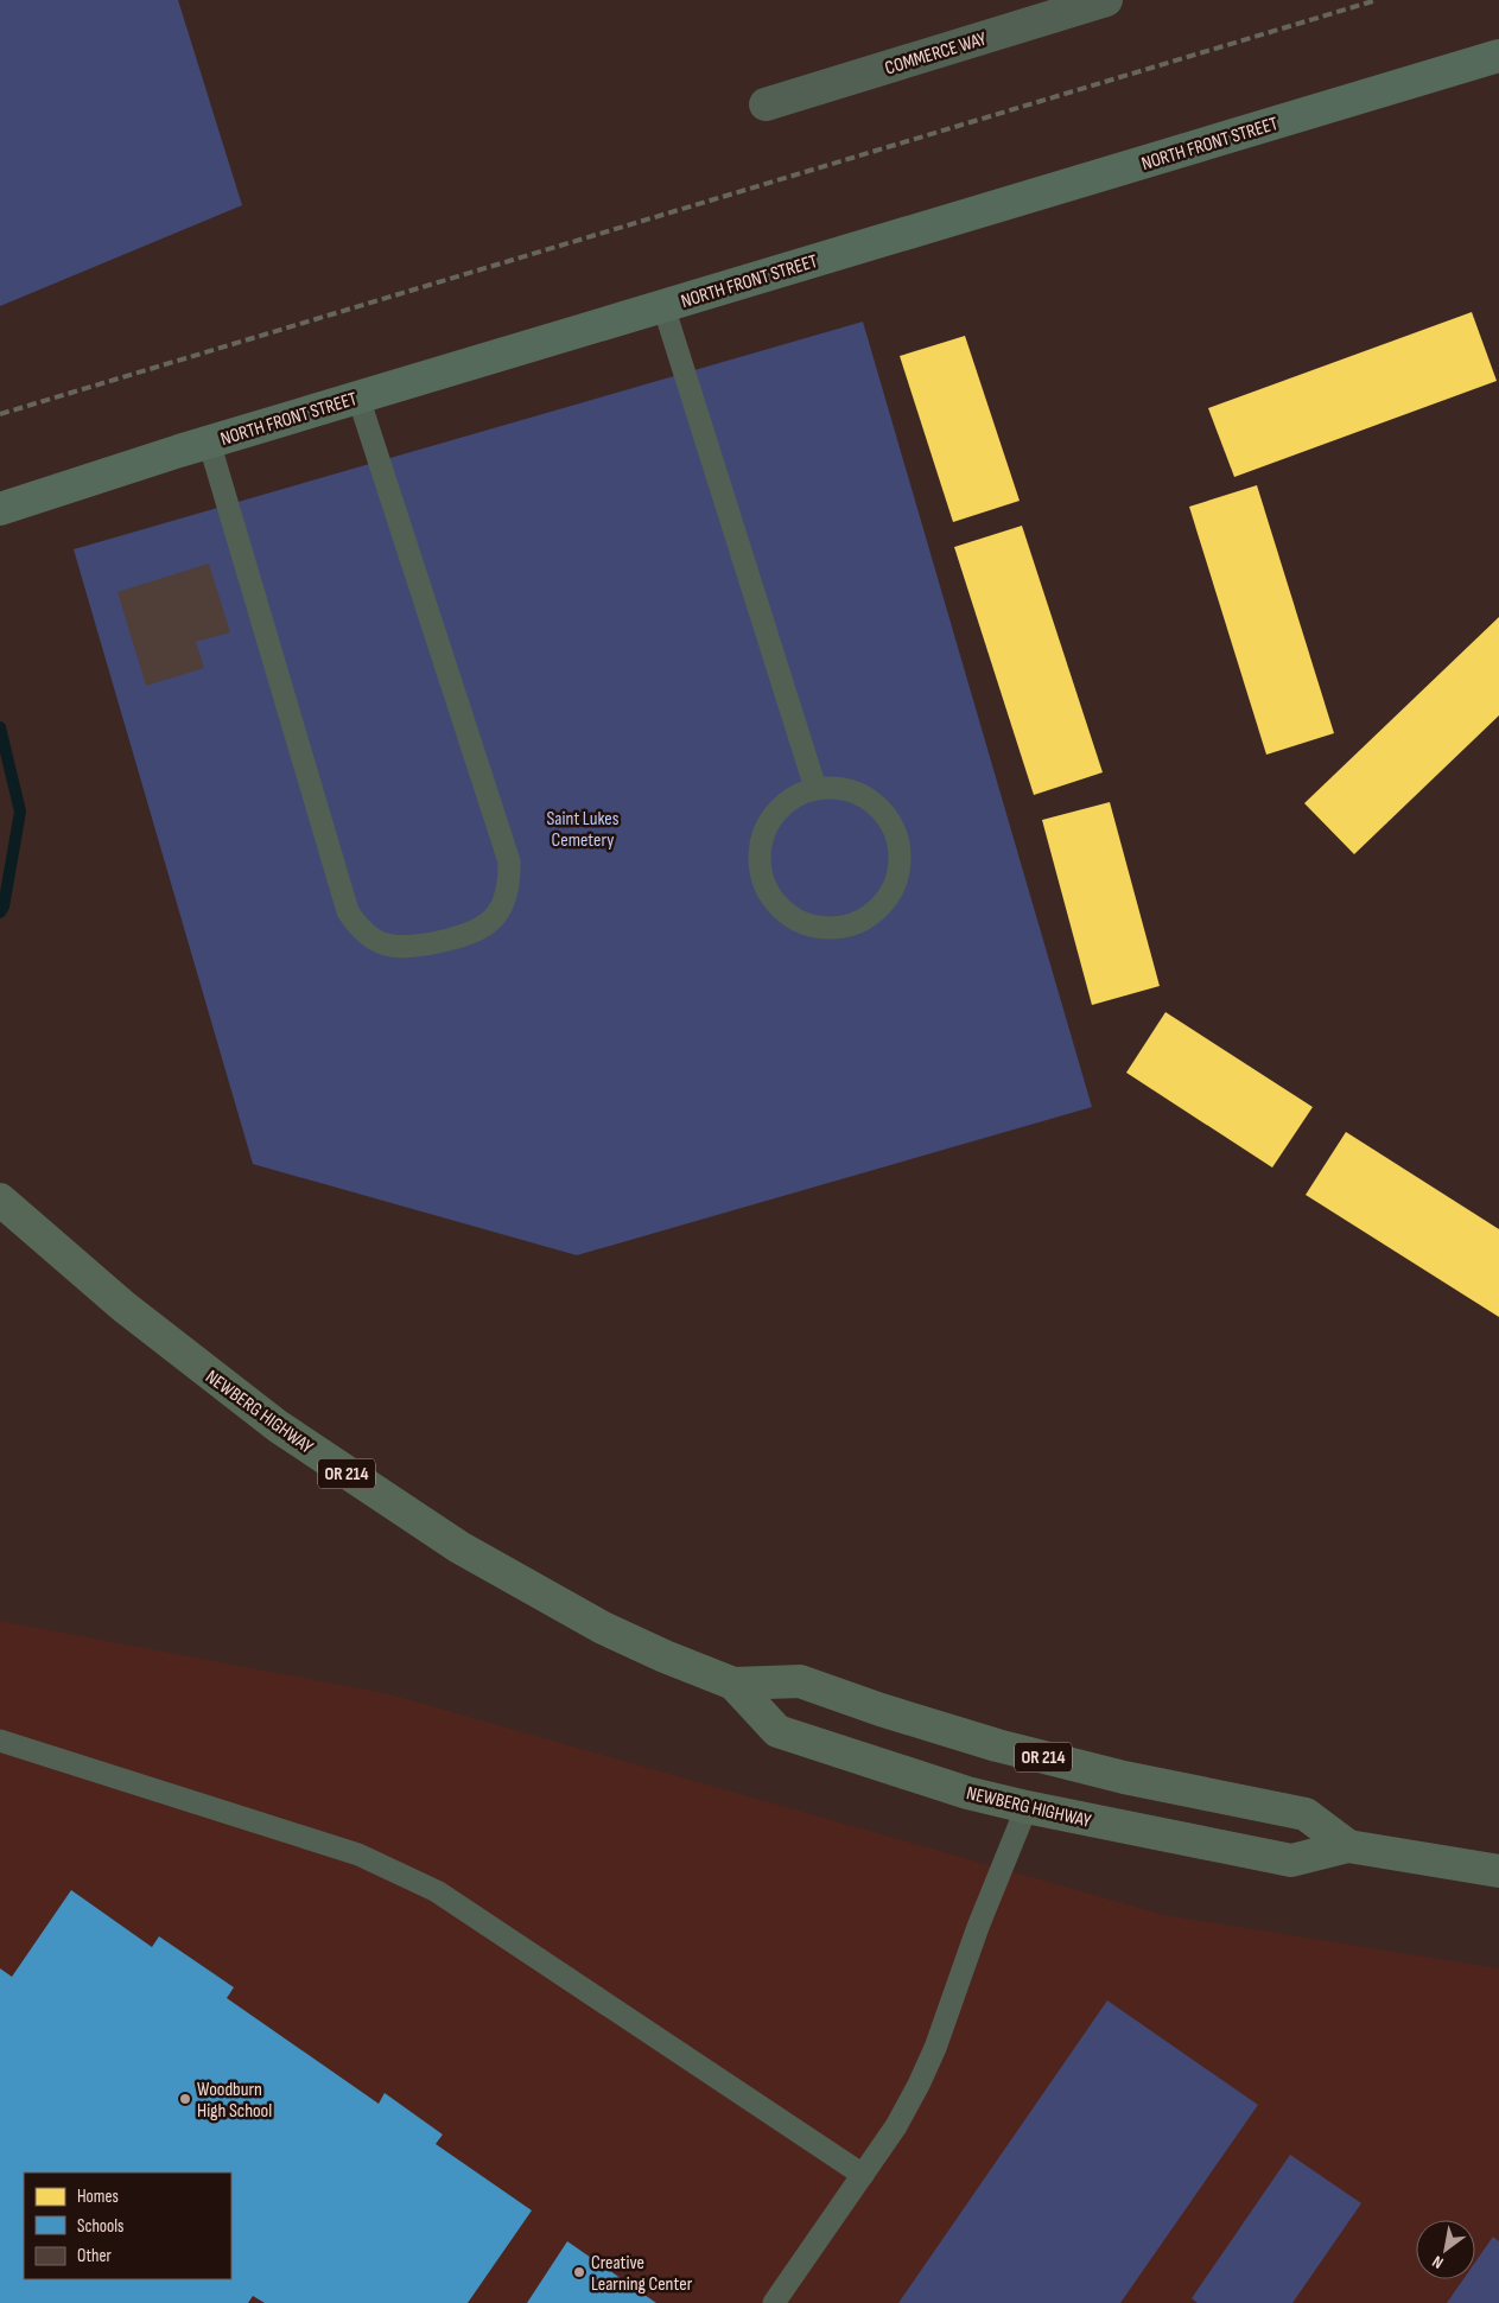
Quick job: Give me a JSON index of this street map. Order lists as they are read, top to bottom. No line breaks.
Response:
{"streets":{"main road":["NORTH FRONT STREET","NEWBERG HIGHWAY","OR 214"],"street":["COMMERCE WAY"]},"parks":["Saint Lukes Cemetery"],"places":["Woodburn High School","Creative Learning Center"],"legend":["Homes","Schools","Other"],"north":"bottom left"}
